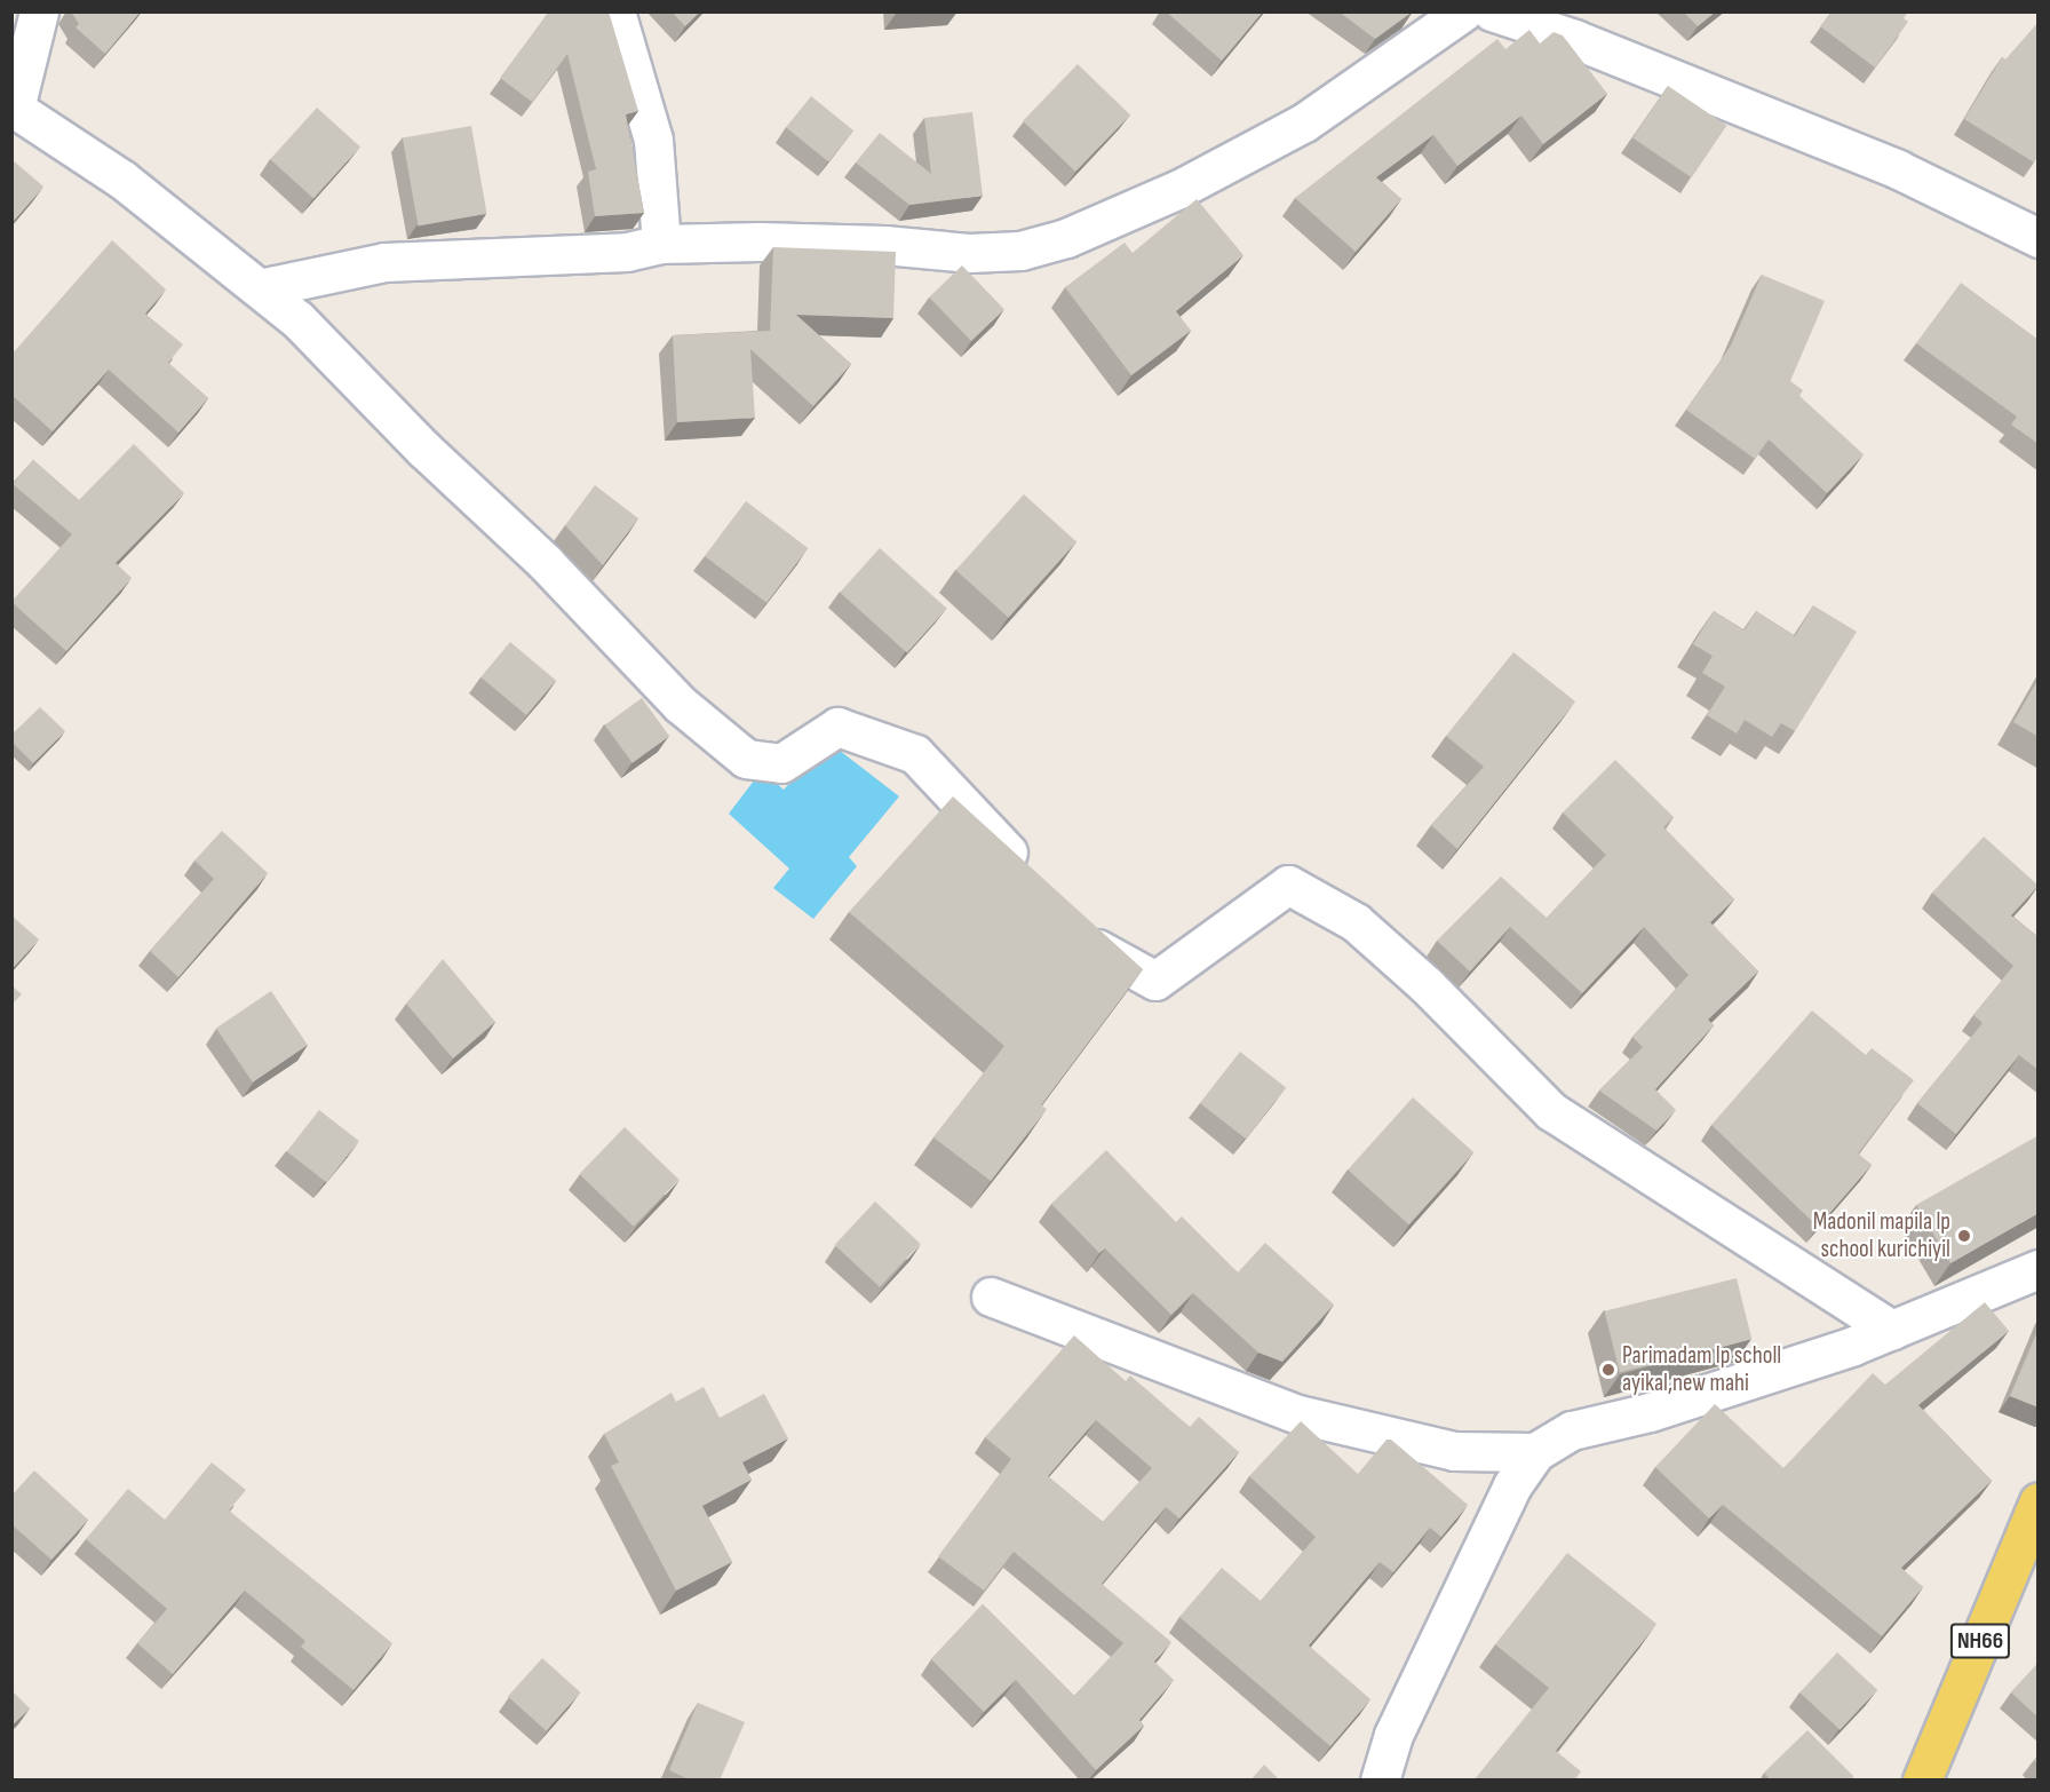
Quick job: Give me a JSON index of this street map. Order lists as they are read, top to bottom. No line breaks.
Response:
{"streets":{"main road":["NH66"]},"places":["Madonil mapila lp school kurichiyil","Parimadam lp scholl ayikal,new mahi"]}
